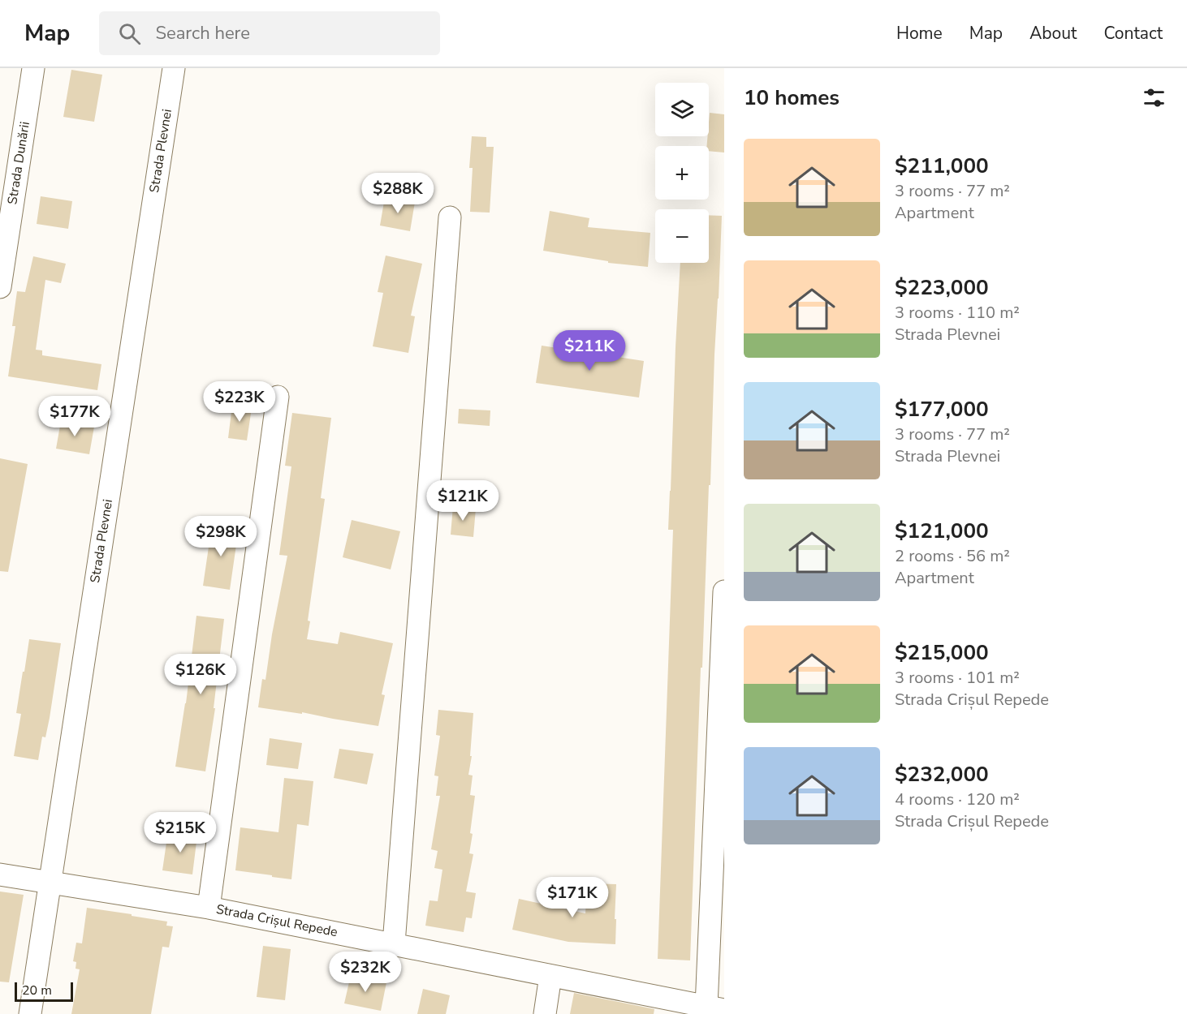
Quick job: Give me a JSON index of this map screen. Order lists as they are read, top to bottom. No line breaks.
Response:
{"streets":{"street":["Strada Plevnei","Strada Dunării","Strada Crișul Repede"]},"crossings":[["Strada Plevnei","Strada Crișul Repede"]],"scale_bar":"20 m","page":{"header":"Map","search":"Search here","nav":["Home","Map","About","Contact"],"heading":"10 homes","map_buttons":["+","−"],"list":[{"name":"$211,000","note":"3 rooms · 77 m² · Apartment"},{"name":"$223,000","note":"3 rooms · 110 m² · Strada Plevnei"},{"name":"$177,000","note":"3 rooms · 77 m² · Strada Plevnei"},{"name":"$121,000","note":"2 rooms · 56 m² · Apartment"},{"name":"$215,000","note":"3 rooms · 101 m² · Strada Crișul Repede"},{"name":"$232,000","note":"4 rooms · 120 m² · Strada Crișul Repede"}],"price":["$288K","$211K","$223K","$177K","$121K","$298K","$126K","$215K","$171K","$232K"],"scale":"20 m"}}
